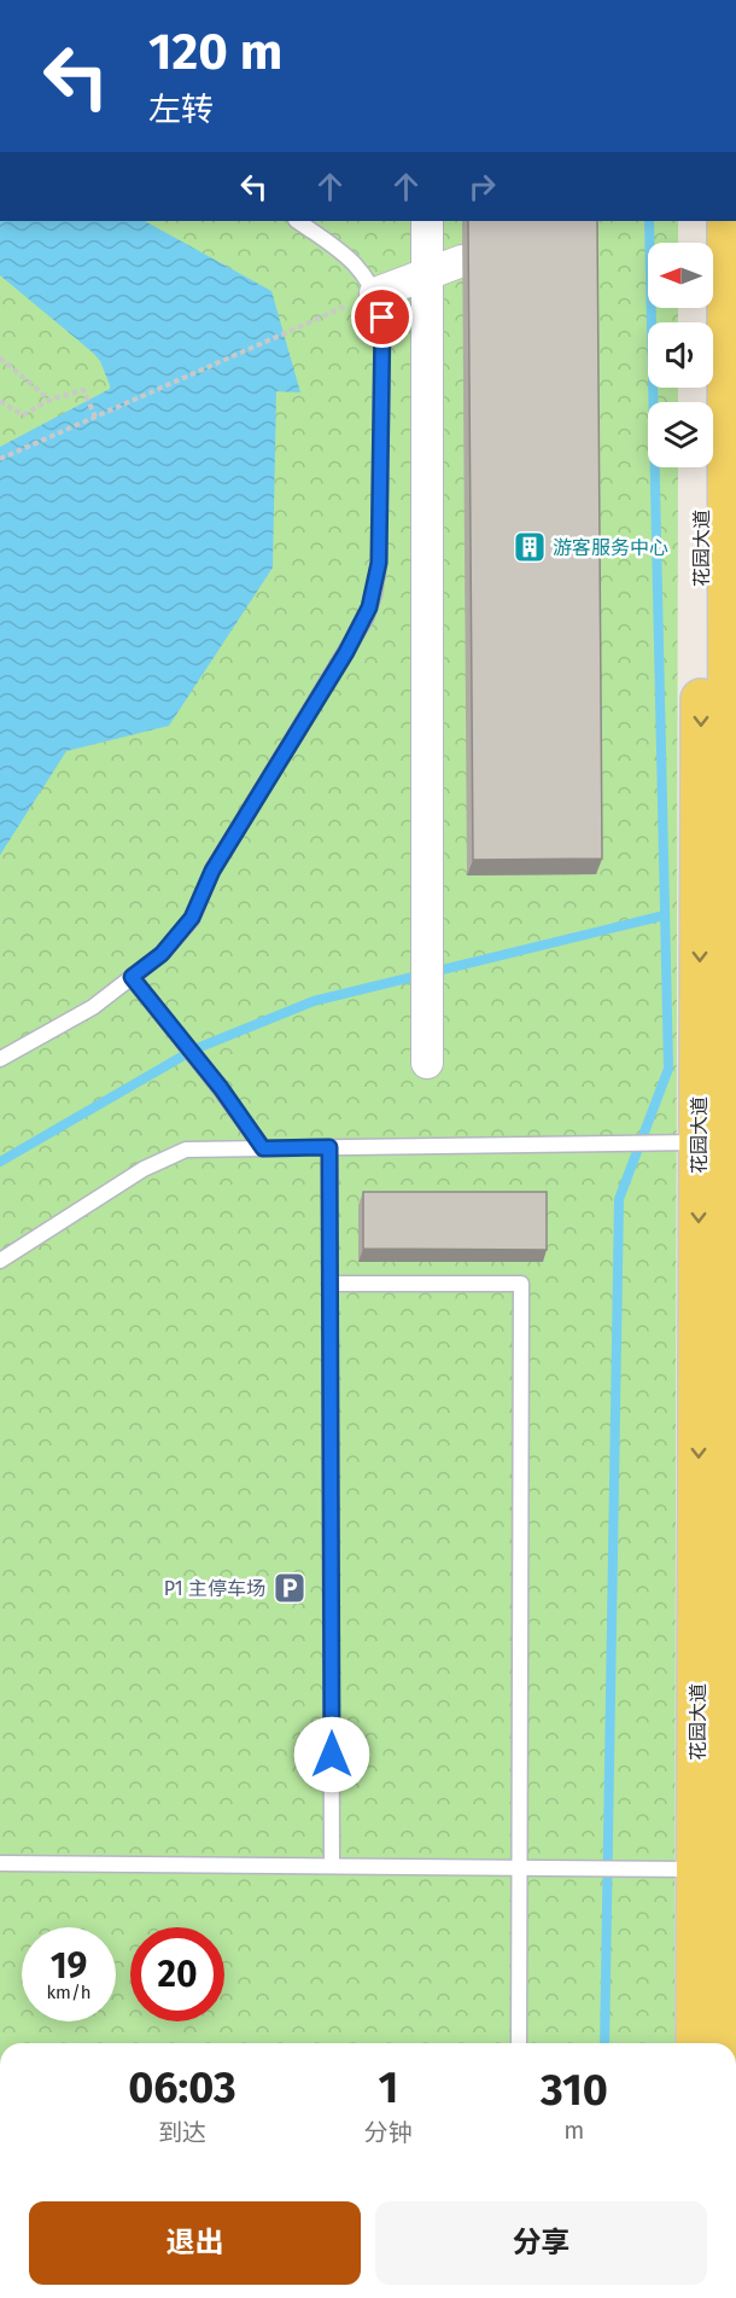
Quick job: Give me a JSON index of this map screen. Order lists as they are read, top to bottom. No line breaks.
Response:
{"streets":{"main road":["花园大道"]},"places":{"building":["游客服务中心"],"parking":["P1 主停车场"]},"north":"left","page":{"turn":["120 m","左转"],"speed":"19 km/h","limit":"20","eta":["06:03","到达","1","分钟","310","m"],"buttons":["退出","分享"]}}
